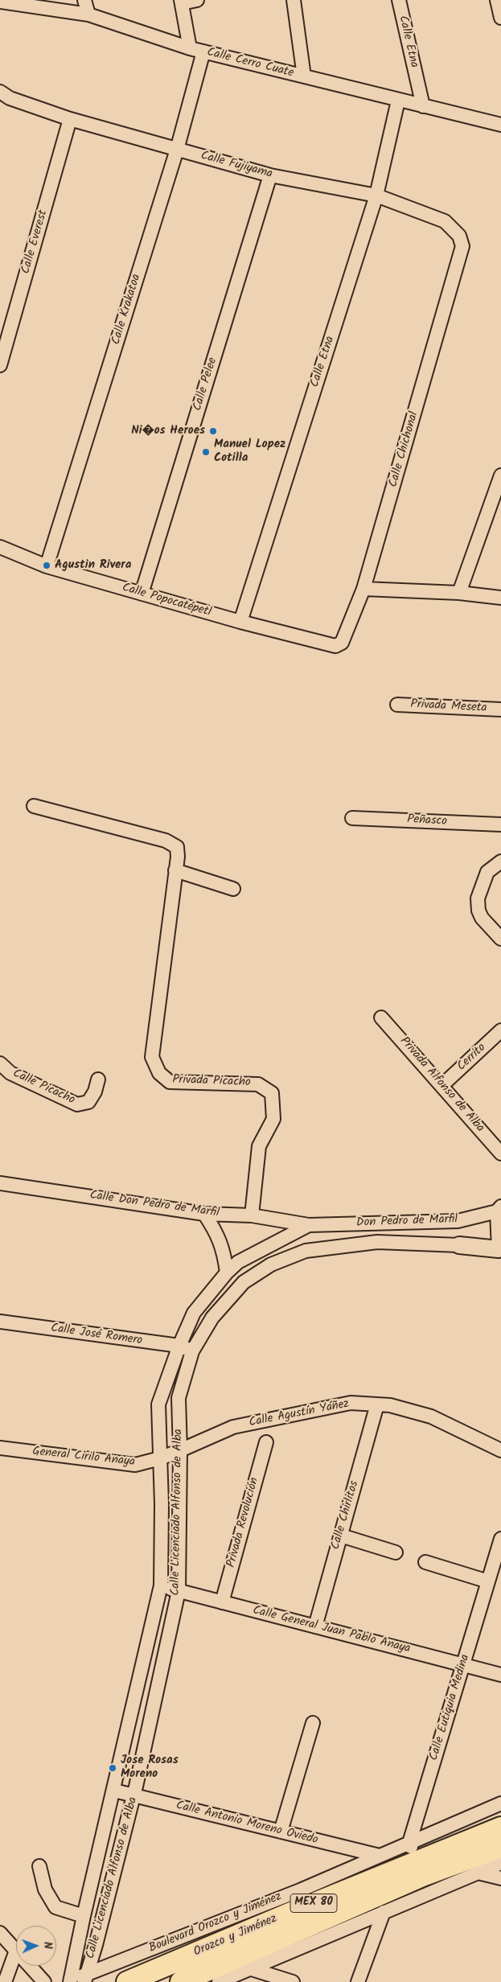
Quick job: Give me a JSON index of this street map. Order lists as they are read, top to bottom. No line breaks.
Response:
{"streets":{"highway":["MEX 80","Orozco y Jiménez"],"street":["Calle Etna","Calle Cerro Cuate","Calle Fujiyama","Calle Everest","Calle Krakatoa","Calle Pelee","Calle Chichonal","Calle Popocatépetl","Privada Meseta","Peñasco","Cerrito","Privada Picacho","Privada Alfonso de Alba","Calle Picacho","Calle Don Pedro de Marfil","Don Pedro de Marfil","Calle José Romero","Calle Agustín Yáñez","General Cirilo Anaya","Calle Licenciado Alfonso de Alba","Calle Chirlitos","Privada Revolución","Calle General Juan Pablo Anaya","Calle Eutiquia Medina","Calle Antonio Moreno Oviedo","Boulevard Orozco y Jiménez"]},"crossings":[["Calle Etna","Calle Cerro Cuate"],["Calle Etna","Calle Fujiyama"],["Calle Etna","Calle Popocatépetl"],["Calle Cerro Cuate","Calle Krakatoa"],["Calle Fujiyama","Calle Everest"],["Calle Fujiyama","Calle Krakatoa"],["Calle Fujiyama","Calle Pelee"],["Calle Fujiyama","Calle Chichonal"],["Calle Krakatoa","Calle Popocatépetl"],["Calle Pelee","Calle Popocatépetl"],["Calle Chichonal","Calle Popocatépetl"],["Cerrito","Privada Alfonso de Alba"],["Privada Picacho","Calle Don Pedro de Marfil"],["Calle Don Pedro de Marfil","Don Pedro de Marfil"],["Calle Don Pedro de Marfil","Calle Licenciado Alfonso de Alba"],["Don Pedro de Marfil","Calle Licenciado Alfonso de Alba"],["Calle José Romero","Calle Licenciado Alfonso de Alba"],["Calle Agustín Yáñez","General Cirilo Anaya"],["Calle Agustín Yáñez","Calle Licenciado Alfonso de Alba"],["Calle Agustín Yáñez","Calle Chirlitos"],["General Cirilo Anaya","Calle Licenciado Alfonso de Alba"],["Calle Licenciado Alfonso de Alba","Calle General Juan Pablo Anaya"],["Calle Licenciado Alfonso de Alba","Calle Antonio Moreno Oviedo"],["Calle Licenciado Alfonso de Alba","Boulevard Orozco y Jiménez"],["Calle Chirlitos","Calle General Juan Pablo Anaya"],["Privada Revolución","Calle General Juan Pablo Anaya"],["Calle General Juan Pablo Anaya","Calle Eutiquia Medina"],["Calle Eutiquia Medina","Boulevard Orozco y Jiménez"],["Calle Eutiquia Medina","Orozco y Jiménez"],["Calle Antonio Moreno Oviedo","Boulevard Orozco y Jiménez"],["Boulevard Orozco y Jiménez","Orozco y Jiménez"]],"places":["Ni�os Heroes","Manuel Lopez Cotilla","Agustin Rivera","Jose Rosas Moreno"],"north":"right"}
